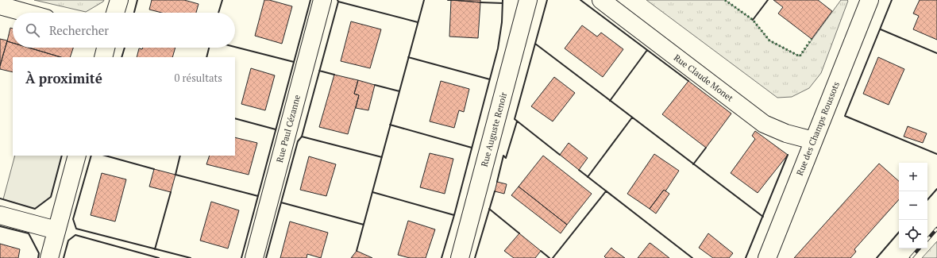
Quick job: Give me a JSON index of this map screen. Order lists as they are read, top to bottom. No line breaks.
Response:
{"streets":{"street":["Rue Claude Monet","Rue Paul Cézanne","Rue des Champs Roussots","Rue Auguste Renoir"]},"crossings":[["Rue Claude Monet","Rue des Champs Roussots"]],"page":{"search":"Rechercher","heading":["À proximité","0 résultats"],"map_buttons":["+","−"]}}
